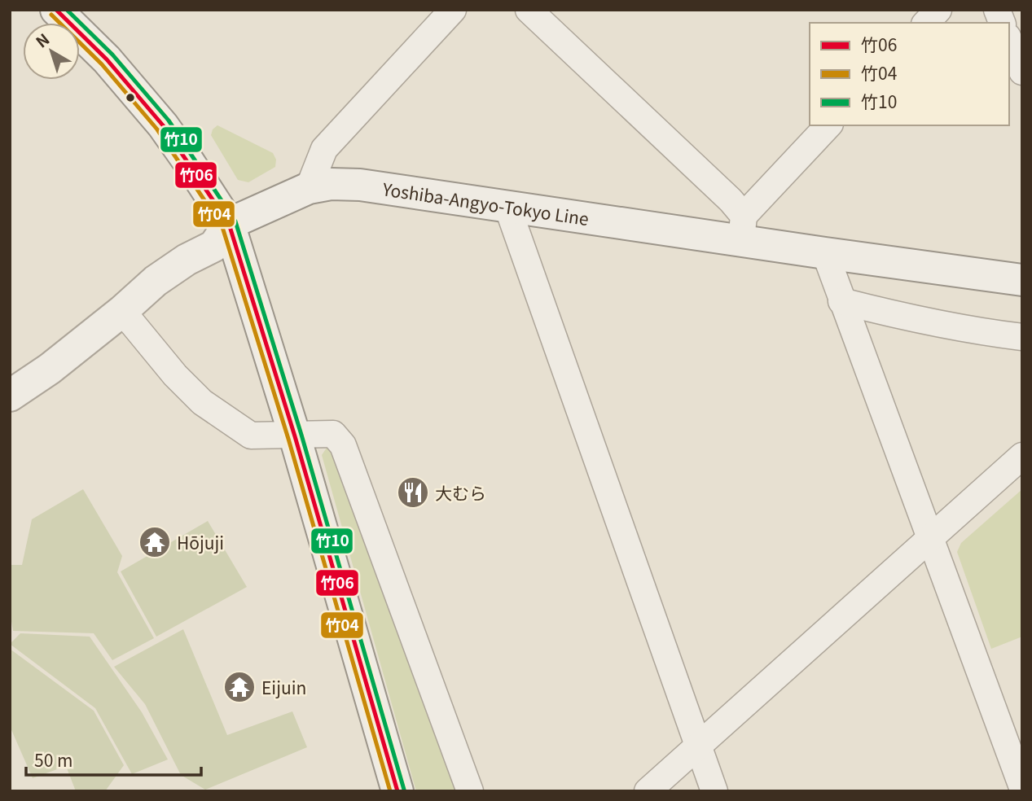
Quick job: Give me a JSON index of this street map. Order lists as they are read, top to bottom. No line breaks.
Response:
{"streets":{"main road":["Yoshiba-Angyo-Tokyo Line"]},"places":{"restaurant":["大むら"],"temple":["Hōjuji","Eijuin"]},"lines":["transit line 竹06","transit line 竹10","transit line 竹04"],"legend":["竹06","竹04","竹10"],"scale_bar":"50 m","north":"top left"}
